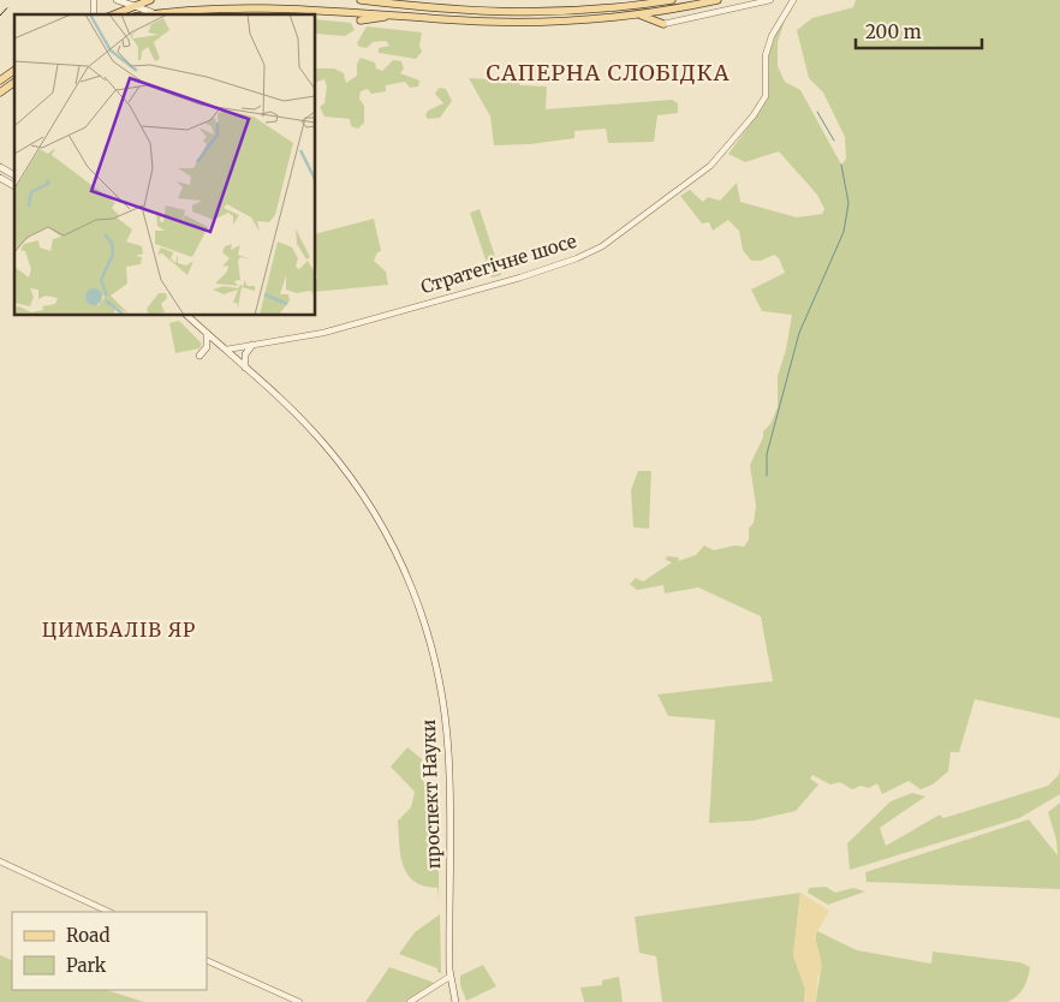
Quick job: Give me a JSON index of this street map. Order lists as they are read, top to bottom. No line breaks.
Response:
{"streets":{"main road":["проспект Науки"],"street":["Стратегічне шосе"]},"crossings":[["Стратегічне шосе","проспект Науки"]],"districts":["САПЕРНА СЛОБІДКА","ЦИМБАЛІВ ЯР"],"legend":["Road","Park"],"scale_bar":"200 m"}
